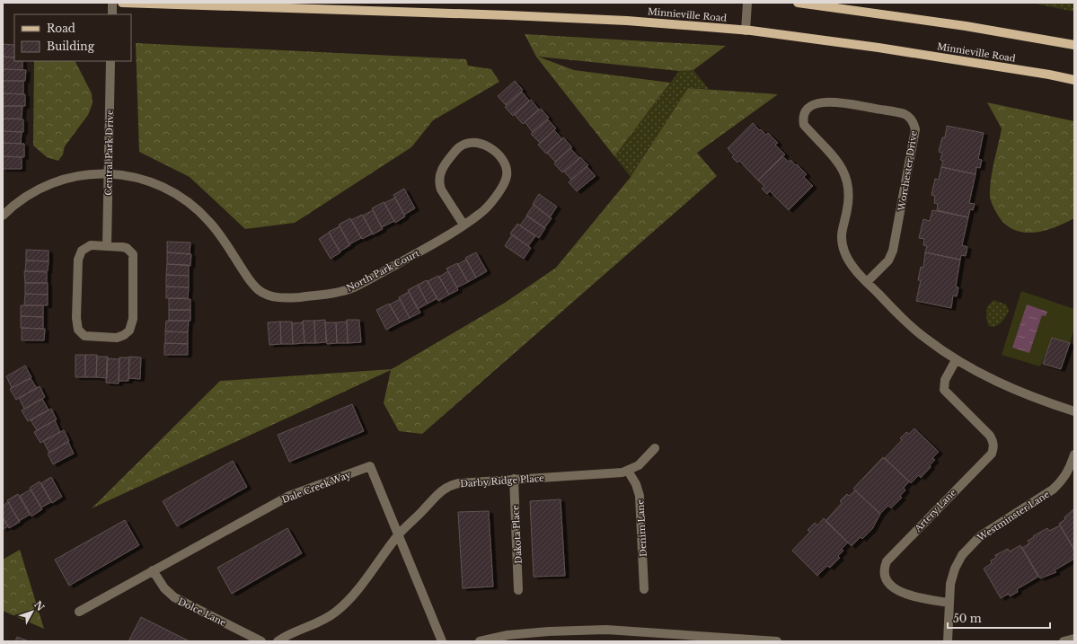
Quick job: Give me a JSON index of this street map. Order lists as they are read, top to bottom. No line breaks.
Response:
{"streets":{"main road":["Minnieville Road"],"street":["Central Park Drive","Worchester Drive","North Park Court","Darby Ridge Place","Dale Creek Way","Artery Lane","Westminster Lane","Denim Lane","Dakota Place","Dolce Lane"]},"crossings":[["Central Park Drive","North Park Court"],["Worchester Drive","Artery Lane"],["Darby Ridge Place","Dale Creek Way"],["Darby Ridge Place","Denim Lane"],["Darby Ridge Place","Dakota Place"],["Dale Creek Way","Dolce Lane"],["Artery Lane","Westminster Lane"]],"legend":["Road","Building"],"scale_bar":"50 m","north":"top right"}
